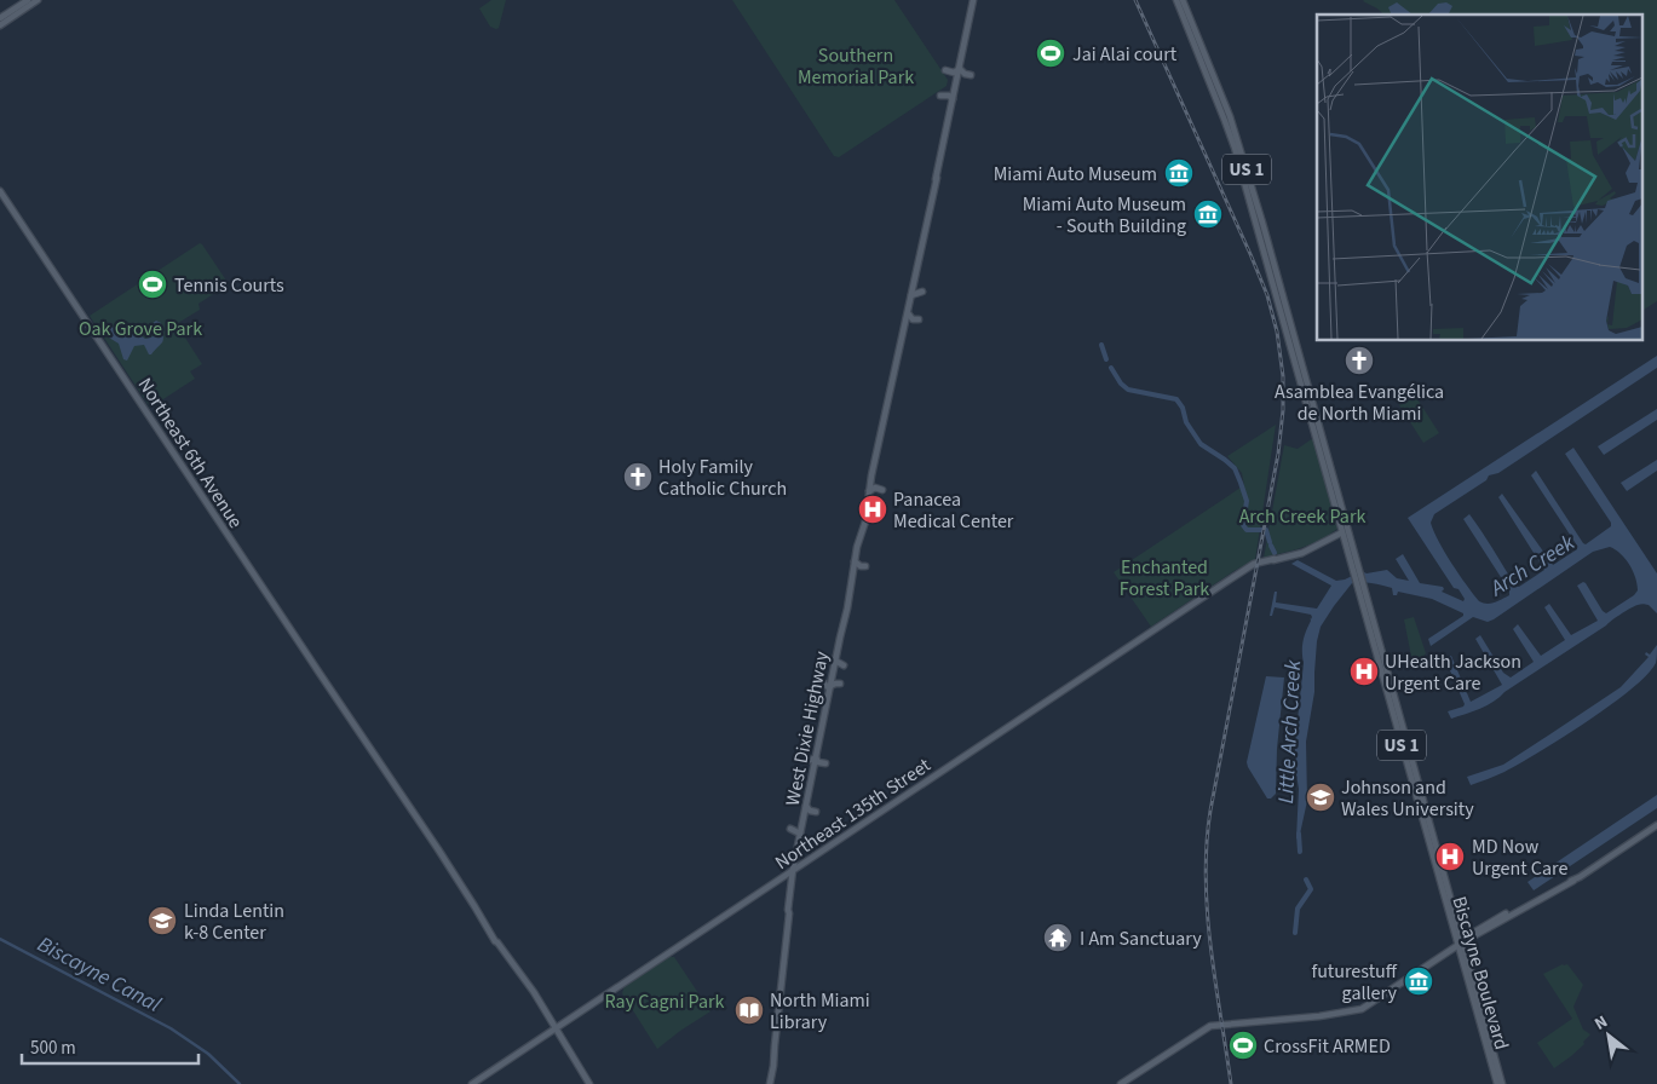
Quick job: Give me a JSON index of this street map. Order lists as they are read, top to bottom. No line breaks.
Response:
{"streets":{"main road":["US 1","Northeast 6th Avenue","West Dixie Highway","Northeast 135th Street","Biscayne Boulevard"]},"crossings":[["Northeast 6th Avenue","Northeast 135th Street"],["West Dixie Highway","Northeast 135th Street"],["Northeast 135th Street","Biscayne Boulevard"]],"water":["Arch Creek","Little Arch Creek","Biscayne Canal"],"parks":["Southern Memorial Park","Oak Grove Park","Arch Creek Park","Enchanted Forest Park","Ray Cagni Park"],"places":{"sports":["Jai Alai court","Tennis Courts","CrossFit ARMED"],"museum":["Miami Auto Museum","Miami Auto Museum - South Building","futurestuff gallery"],"church":["Asamblea Evangélica de North Miami","Holy Family Catholic Church"],"hospital":["Panacea Medical Center","UHealth Jackson Urgent Care","MD Now Urgent Care"],"school or university":["Johnson and Wales University","Linda Lentin k-8 Center"],"temple":["I Am Sanctuary"],"library":["North Miami Library"]},"scale_bar":"500 m","north":"top left"}
